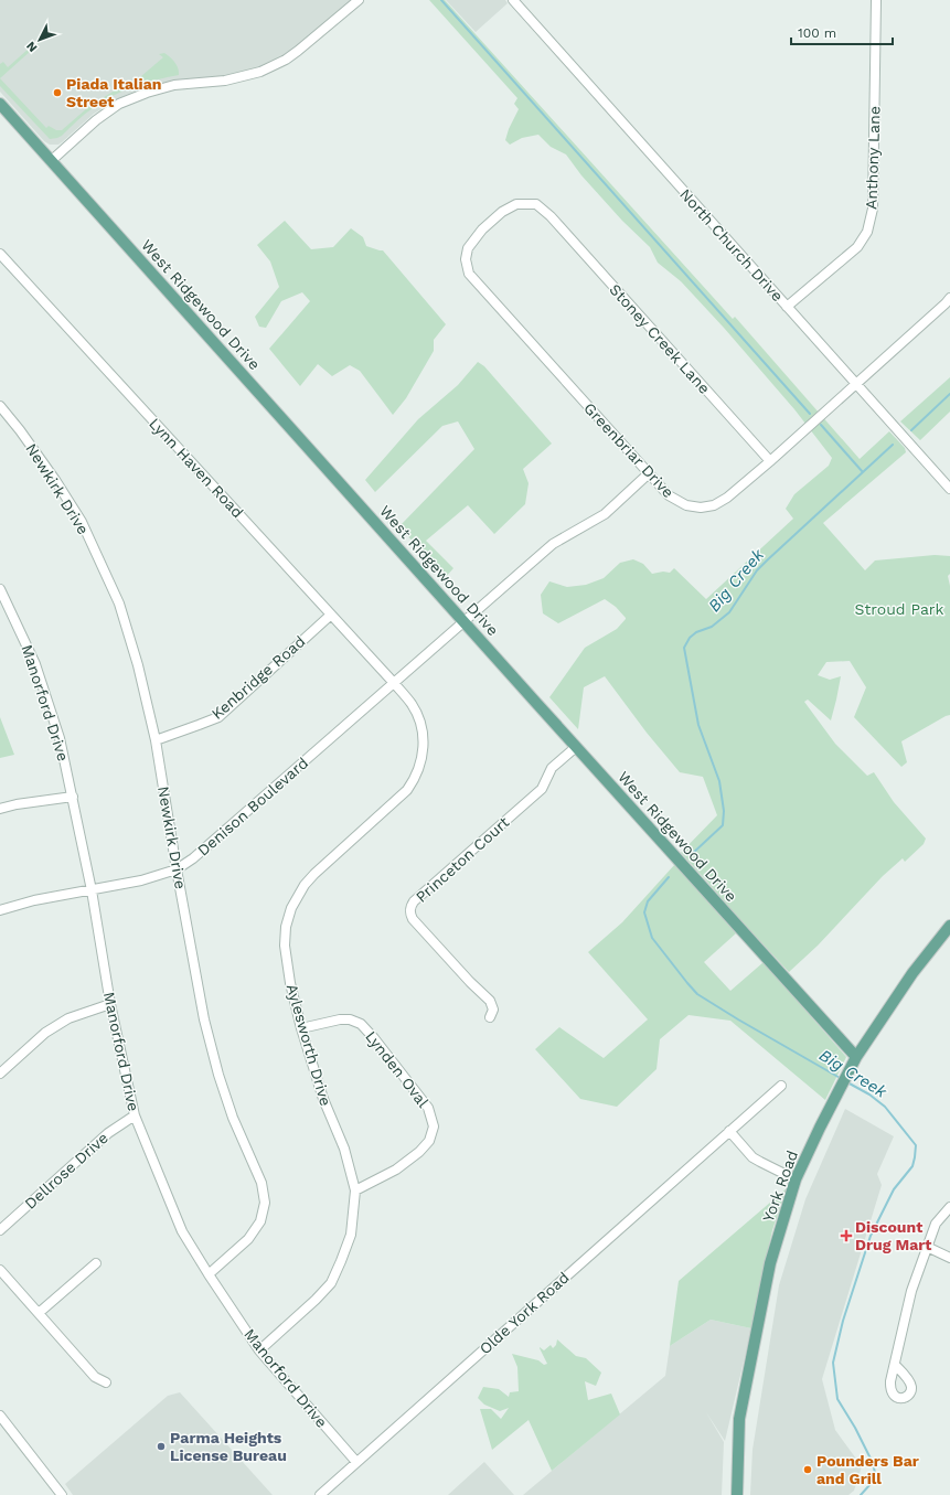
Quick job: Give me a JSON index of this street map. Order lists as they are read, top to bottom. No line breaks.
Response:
{"streets":{"main road":["West Ridgewood Drive","York Road"],"street":["Anthony Lane","North Church Drive","Stoney Creek Lane","Greenbriar Drive","Lynn Haven Road","Newkirk Drive","Kenbridge Road","Manorford Drive","Denison Boulevard","Princeton Court","Aylesworth Drive","Lynden Oval","Dellrose Drive","Olde York Road"]},"crossings":[["Anthony Lane","North Church Drive"],["North Church Drive","Greenbriar Drive"],["West Ridgewood Drive","Denison Boulevard"],["West Ridgewood Drive","Princeton Court"],["West Ridgewood Drive","York Road"],["Stoney Creek Lane","Greenbriar Drive"],["Greenbriar Drive","Denison Boulevard"],["Lynn Haven Road","Kenbridge Road"],["Lynn Haven Road","Denison Boulevard"],["Lynn Haven Road","Aylesworth Drive"],["Newkirk Drive","Kenbridge Road"],["Newkirk Drive","Manorford Drive"],["Newkirk Drive","Denison Boulevard"],["Manorford Drive","Denison Boulevard"],["Manorford Drive","Aylesworth Drive"],["Manorford Drive","Dellrose Drive"],["Manorford Drive","Olde York Road"],["Denison Boulevard","Aylesworth Drive"],["Aylesworth Drive","Lynden Oval"]],"water":["Big Creek"],"parks":["Stroud Park"],"places":{"other":["Piada Italian Street","Parma Heights License Bureau","Pounders Bar and Grill"],"health":["Discount Drug Mart"]},"scale_bar":"100 m","north":"bottom left"}
